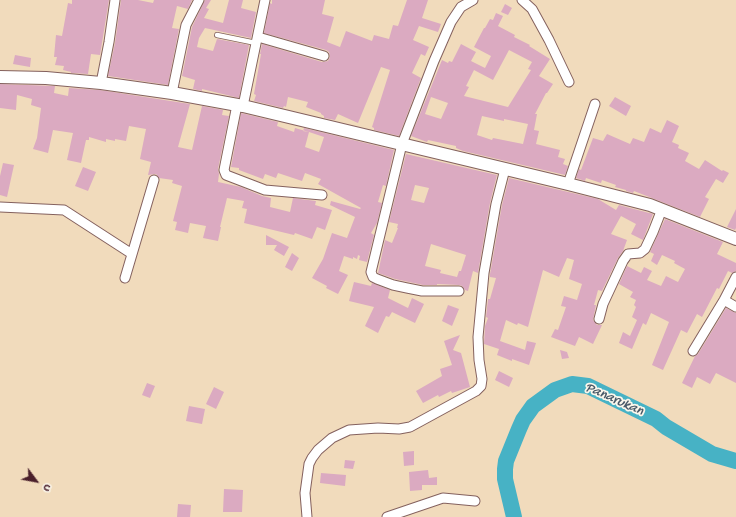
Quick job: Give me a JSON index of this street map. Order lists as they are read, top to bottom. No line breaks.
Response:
{"water":["Panarukan"],"north":"bottom right"}
